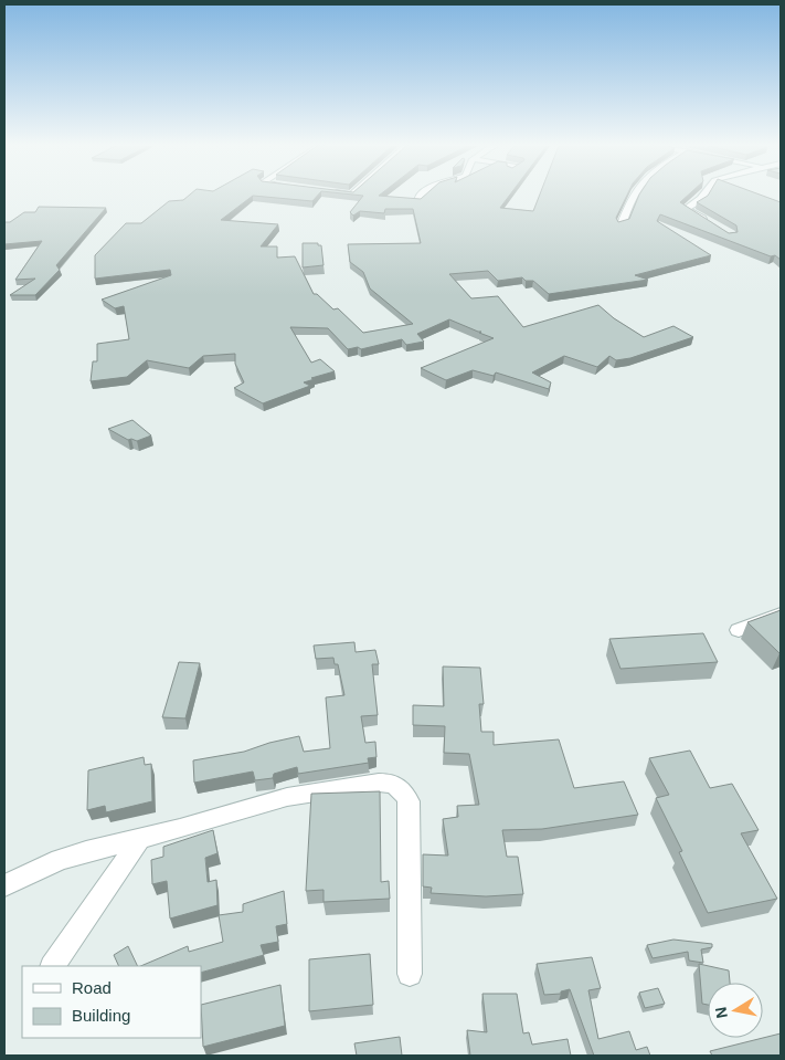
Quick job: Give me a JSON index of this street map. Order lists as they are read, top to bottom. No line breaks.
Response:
{"legend":["Road","Building"],"north":"left"}
